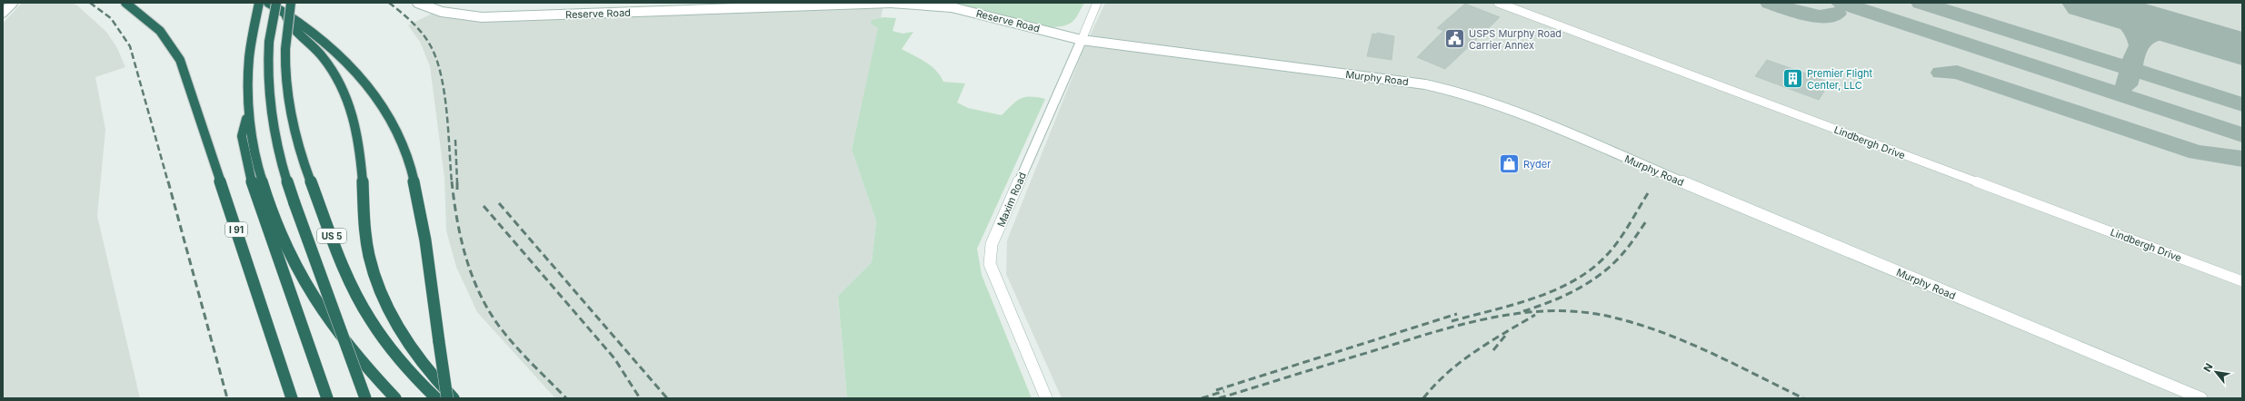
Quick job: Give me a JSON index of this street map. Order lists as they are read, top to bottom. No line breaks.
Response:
{"streets":{"highway":["I 91","US 5"],"street":["Reserve Road","Murphy Road","Lindbergh Drive","Maxim Road"]},"crossings":[["Reserve Road","Murphy Road"],["Reserve Road","Maxim Road"],["Murphy Road","Maxim Road"]],"places":{"public building":["USPS Murphy Road Carrier Annex"],"building":["Premier Flight Center, LLC"],"shop":["Ryder"]},"north":"top left"}
